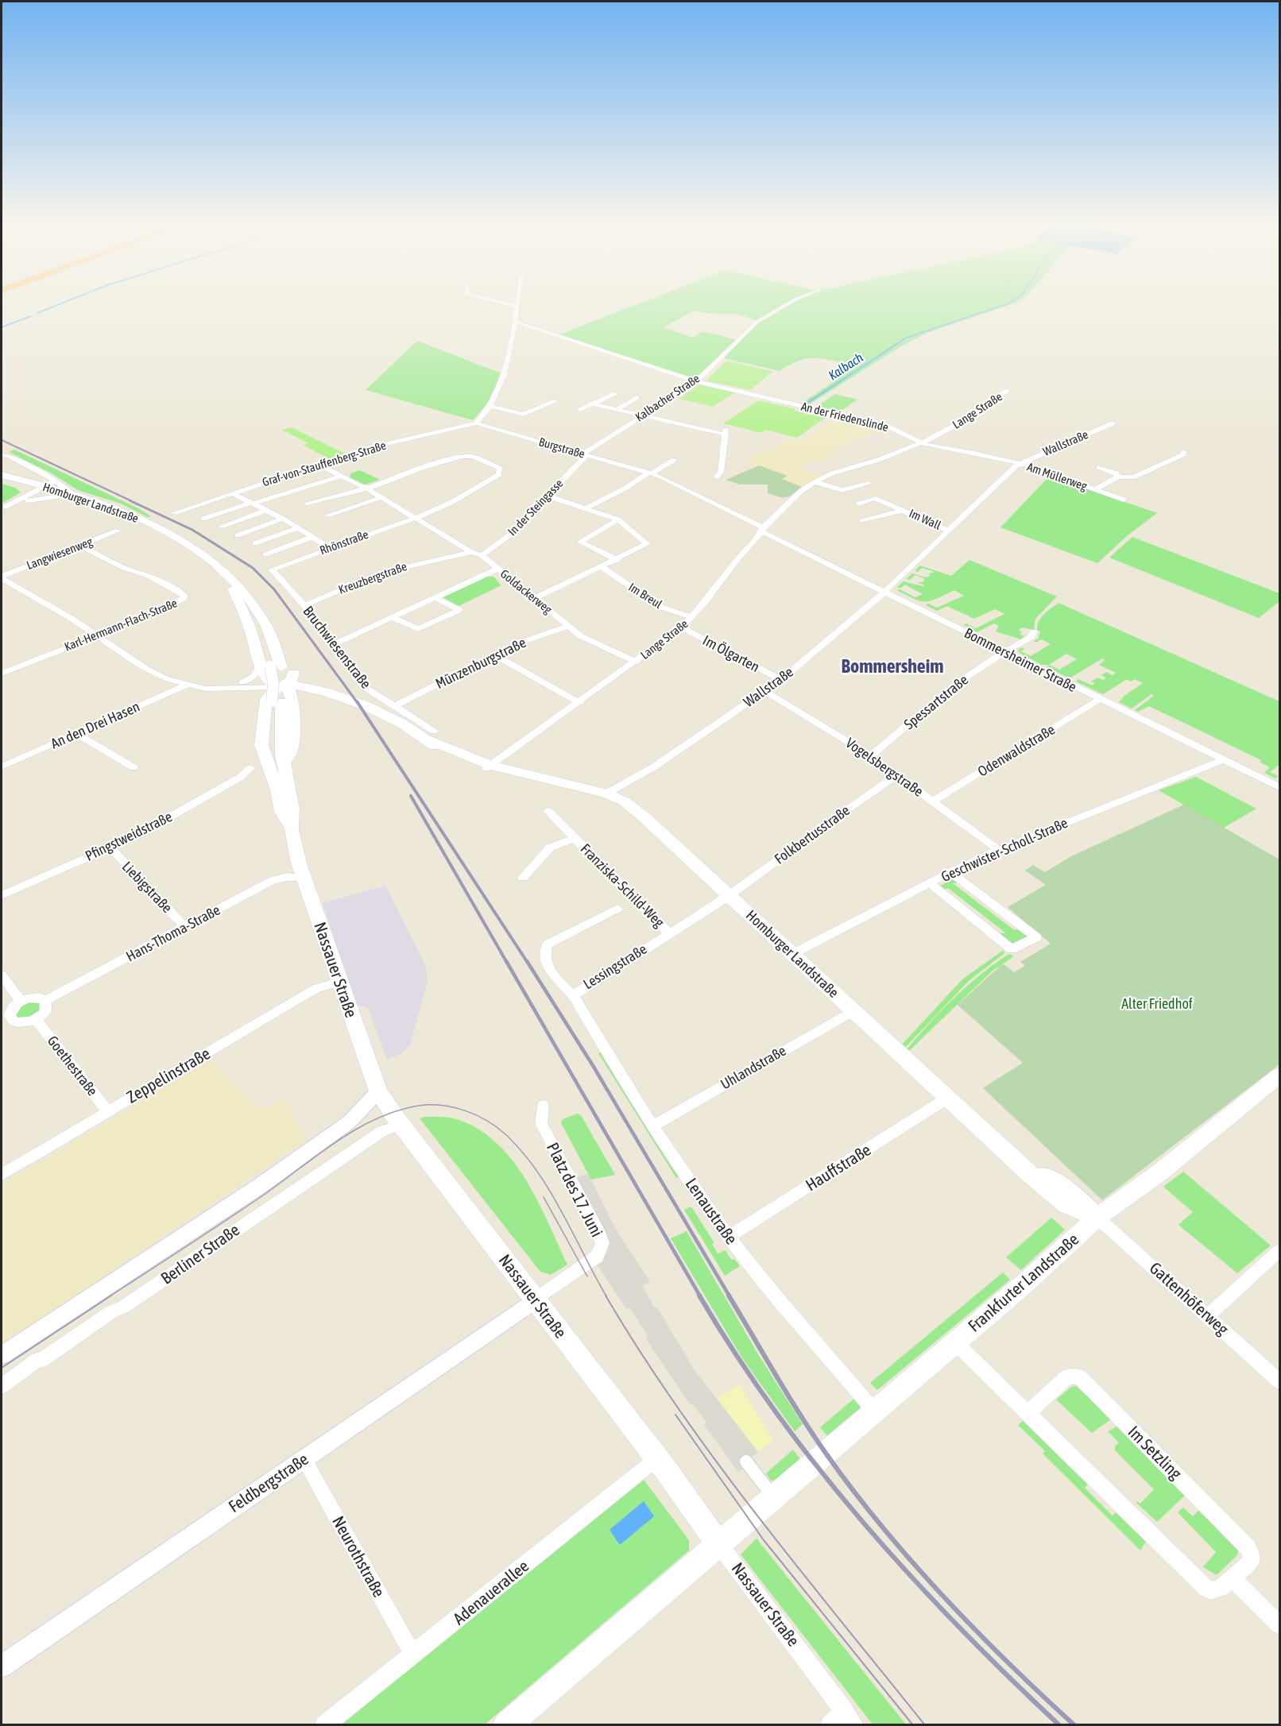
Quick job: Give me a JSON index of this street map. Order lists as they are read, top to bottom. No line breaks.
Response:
{"streets":{"main road":["Homburger Landstraße","Nassauer Straße","Frankfurter Landstraße"],"street":["Kalbacher Straße","Lange Straße","An der Friedenslinde","Wallstraße","Burgstraße","Graf-von-Stauffenberg-Straße","Am Müllerweg","In der Steingasse","Im Wall","Rhönstraße","Langwiesenweg","Kreuzbergstraße","Goldackerweg","Im Breul","Karl-Hermann-Flach-Straße","Bruchwiesenstraße","Im Ölgarten","Bommersheimer Straße","Münzenburgstraße","Spessartstraße","An den Drei Hasen","Odenwaldstraße","Vogelsbergstraße","Folkbertusstraße","Pfingstweidstraße","Geschwister-Scholl-Straße","Franziska-Schild-Weg","Liebigstraße","Hans-Thoma-Straße","Lessingstraße","Goethestraße","Uhlandstraße","Zeppelinstraße","Hauffstraße","Platz des 17. Juni","Lenaustraße","Berliner Straße","Gattenhöferweg","Im Setzling","Feldbergstraße","Neurothstraße","Adenauerallee"]},"crossings":[["Kalbacher Straße","An der Friedenslinde"],["Kalbacher Straße","Burgstraße"],["Kalbacher Straße","In der Steingasse"],["Lange Straße","An der Friedenslinde"],["Lange Straße","Burgstraße"],["Lange Straße","Homburger Landstraße"],["Lange Straße","Goldackerweg"],["Lange Straße","Im Breul"],["Lange Straße","Im Ölgarten"],["Lange Straße","Bommersheimer Straße"],["An der Friedenslinde","Wallstraße"],["An der Friedenslinde","Am Müllerweg"],["Wallstraße","Am Müllerweg"],["Wallstraße","Homburger Landstraße"],["Wallstraße","Im Wall"],["Wallstraße","Im Ölgarten"],["Wallstraße","Bommersheimer Straße"],["Wallstraße","Vogelsbergstraße"],["Burgstraße","Graf-von-Stauffenberg-Straße"],["Burgstraße","In der Steingasse"],["Burgstraße","Bommersheimer Straße"],["Graf-von-Stauffenberg-Straße","Goldackerweg"],["Homburger Landstraße","Bruchwiesenstraße"],["Homburger Landstraße","Folkbertusstraße"],["Homburger Landstraße","Geschwister-Scholl-Straße"],["Homburger Landstraße","Lessingstraße"],["Homburger Landstraße","Uhlandstraße"],["Homburger Landstraße","Hauffstraße"],["Homburger Landstraße","Frankfurter Landstraße"],["Homburger Landstraße","Gattenhöferweg"],["In der Steingasse","Goldackerweg"],["Rhönstraße","Goldackerweg"],["Rhönstraße","Bruchwiesenstraße"],["Langwiesenweg","Karl-Hermann-Flach-Straße"],["Kreuzbergstraße","Goldackerweg"],["Kreuzbergstraße","Bruchwiesenstraße"],["Goldackerweg","Münzenburgstraße"],["Bruchwiesenstraße","Münzenburgstraße"],["Bommersheimer Straße","Spessartstraße"],["Bommersheimer Straße","Odenwaldstraße"],["Bommersheimer Straße","Geschwister-Scholl-Straße"],["Spessartstraße","Vogelsbergstraße"],["Odenwaldstraße","Vogelsbergstraße"],["Vogelsbergstraße","Folkbertusstraße"],["Vogelsbergstraße","Geschwister-Scholl-Straße"],["Folkbertusstraße","Lessingstraße"],["Pfingstweidstraße","Liebigstraße"],["Franziska-Schild-Weg","Lessingstraße"],["Liebigstraße","Hans-Thoma-Straße"],["Hans-Thoma-Straße","Nassauer Straße"],["Lessingstraße","Lenaustraße"],["Nassauer Straße","Zeppelinstraße"],["Nassauer Straße","Platz des 17. Juni"],["Nassauer Straße","Berliner Straße"],["Nassauer Straße","Feldbergstraße"],["Nassauer Straße","Adenauerallee"],["Goethestraße","Zeppelinstraße"],["Uhlandstraße","Lenaustraße"],["Hauffstraße","Lenaustraße"],["Platz des 17. Juni","Feldbergstraße"],["Lenaustraße","Frankfurter Landstraße"],["Frankfurter Landstraße","Gattenhöferweg"],["Frankfurter Landstraße","Im Setzling"],["Feldbergstraße","Neurothstraße"],["Neurothstraße","Adenauerallee"]],"districts":["Bommersheim"],"water":["Kalbach"],"parks":["Alter Friedhof"]}
